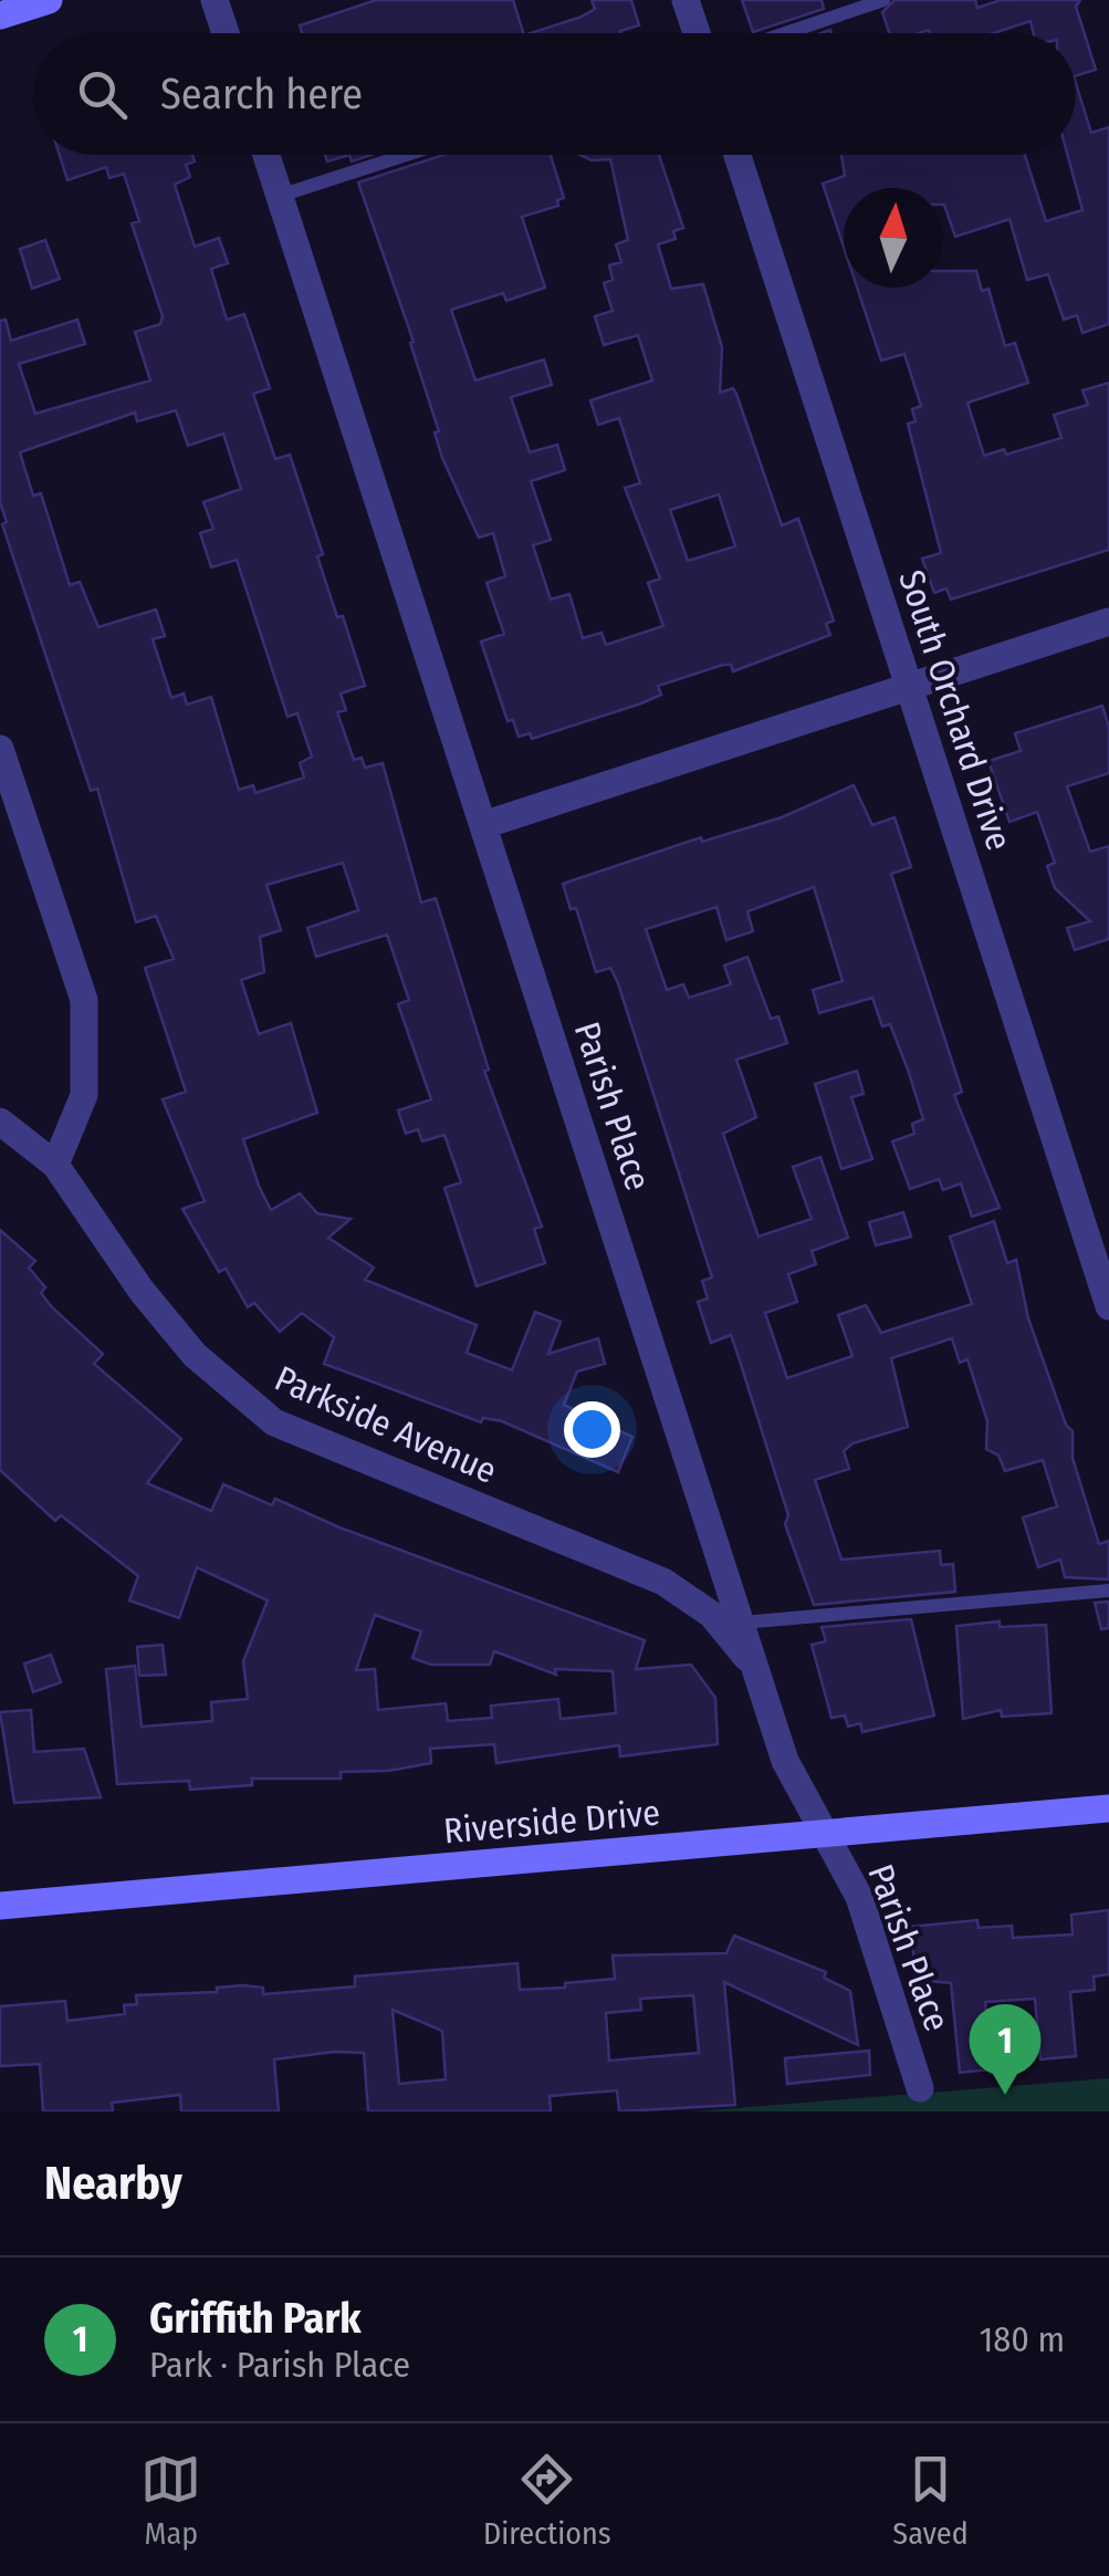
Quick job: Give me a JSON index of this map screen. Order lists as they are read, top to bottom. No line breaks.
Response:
{"streets":{"main road":["Riverside Drive"],"street":["South Orchard Drive","Parish Place","Parkside Avenue"]},"crossings":[["Parish Place","Parkside Avenue"],["Parish Place","Riverside Drive"]],"north":"top","page":{"search":"Search here","pins":"1","heading":"Nearby","list":[{"mark":"1","name":"Griffith Park","note":"Park · Parish Place","value":"180 m"}],"nav":["Map","Directions","Saved"]}}
